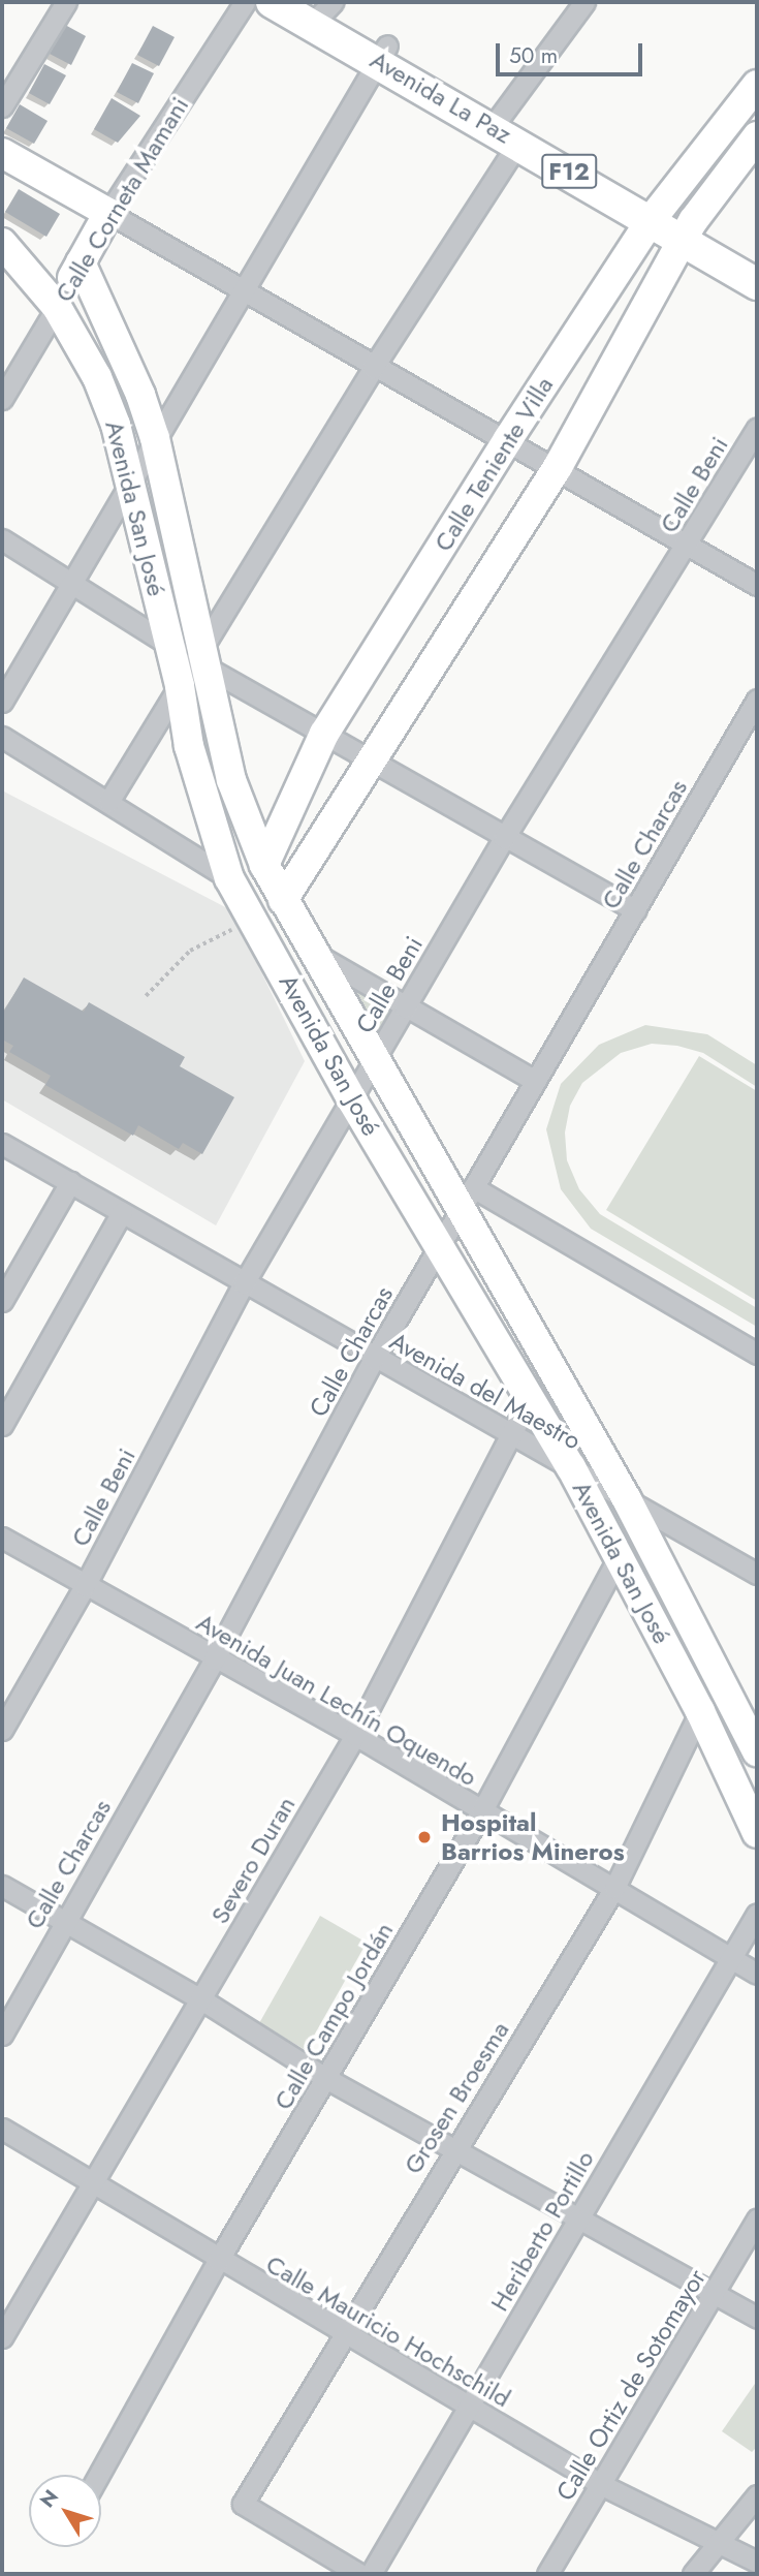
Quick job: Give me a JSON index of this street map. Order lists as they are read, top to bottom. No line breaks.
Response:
{"streets":{"main road":["Avenida La Paz","F12"],"street":["Calle Corneta Mamani","Calle Teniente Villa","Calle Beni","Avenida San José","Calle Charcas","Avenida del Maestro","Avenida Juan Lechín Oquendo","Severo Duran","Calle Campo Jordán","Grosen Broesma","Heriberto Portillo","Calle Mauricio Hochschild","Calle Ortiz de Sotomayor"]},"crossings":[["Avenida La Paz","Calle Teniente Villa"],["Calle Corneta Mamani","Avenida San José"],["Calle Teniente Villa","Avenida San José"],["Calle Beni","Avenida San José"],["Calle Beni","Avenida del Maestro"],["Calle Beni","Avenida Juan Lechín Oquendo"],["Avenida San José","Calle Charcas"],["Avenida San José","Avenida del Maestro"],["Avenida San José","Severo Duran"],["Avenida San José","Calle Campo Jordán"],["Avenida San José","Grosen Broesma"],["Calle Charcas","Avenida del Maestro"],["Calle Charcas","Avenida Juan Lechín Oquendo"],["Avenida del Maestro","Severo Duran"],["Avenida Juan Lechín Oquendo","Severo Duran"],["Avenida Juan Lechín Oquendo","Calle Campo Jordán"],["Avenida Juan Lechín Oquendo","Grosen Broesma"],["Avenida Juan Lechín Oquendo","Heriberto Portillo"],["Severo Duran","Calle Mauricio Hochschild"],["Calle Campo Jordán","Calle Mauricio Hochschild"],["Grosen Broesma","Calle Mauricio Hochschild"],["Heriberto Portillo","Calle Mauricio Hochschild"],["Calle Mauricio Hochschild","Calle Ortiz de Sotomayor"]],"places":["Hospital Barrios Mineros"],"scale_bar":"50 m","north":"top left"}
